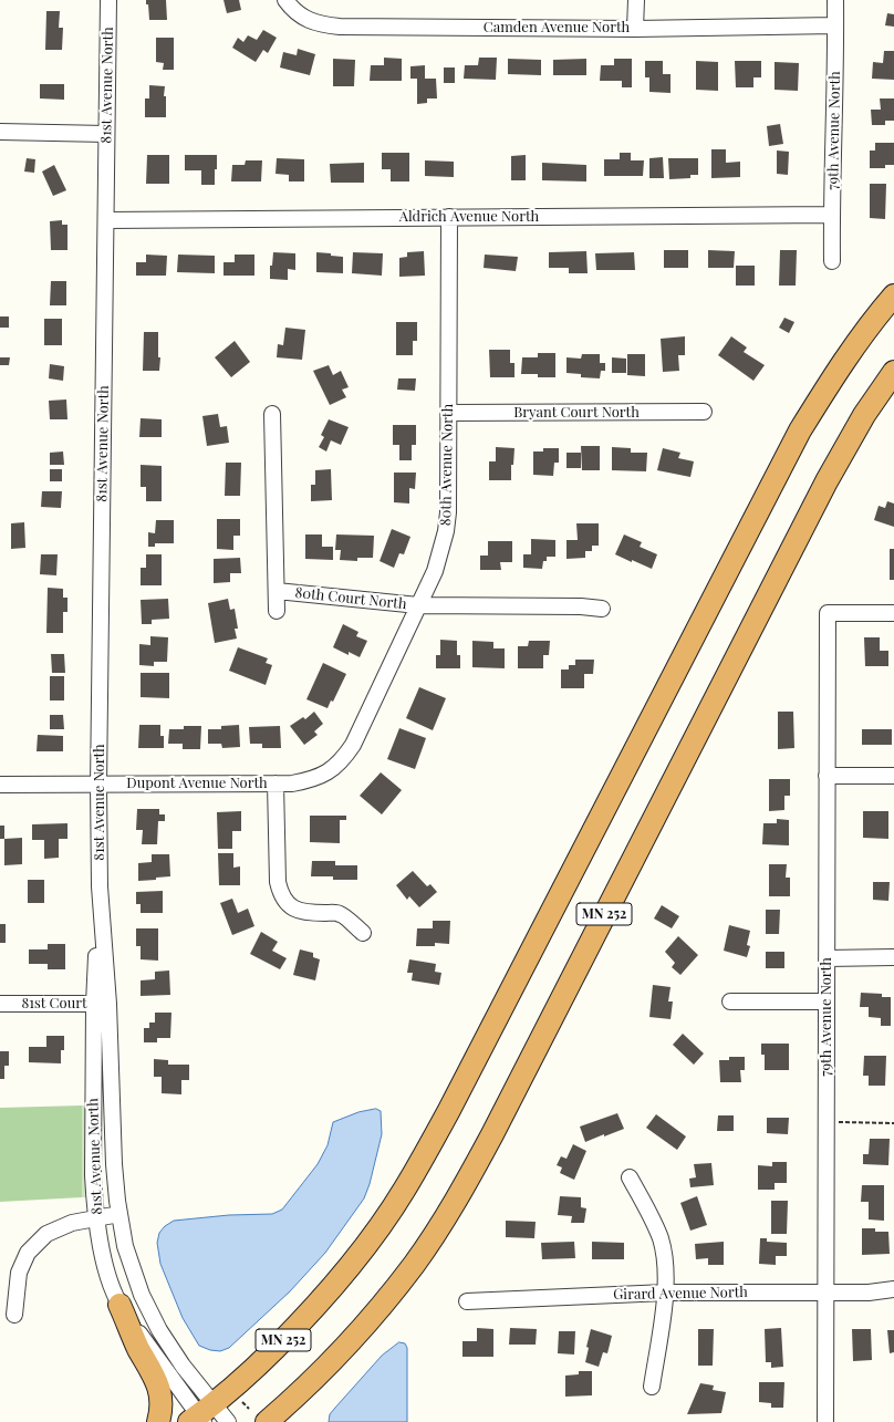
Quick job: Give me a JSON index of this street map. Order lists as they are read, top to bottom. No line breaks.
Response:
{"streets":{"highway":["MN 252"],"street":["Camden Avenue North","81st Avenue North","79th Avenue North","Aldrich Avenue North","Bryant Court North","80th Avenue North","80th Court North","Dupont Avenue North","81st Court","Girard Avenue North"]},"crossings":[["Camden Avenue North","79th Avenue North"],["81st Avenue North","Aldrich Avenue North"],["81st Avenue North","Dupont Avenue North"],["81st Avenue North","MN 252"],["81st Avenue North","81st Court"],["79th Avenue North","Aldrich Avenue North"],["79th Avenue North","Girard Avenue North"],["Aldrich Avenue North","80th Avenue North"],["Bryant Court North","80th Avenue North"],["80th Avenue North","80th Court North"],["80th Avenue North","Dupont Avenue North"]]}
